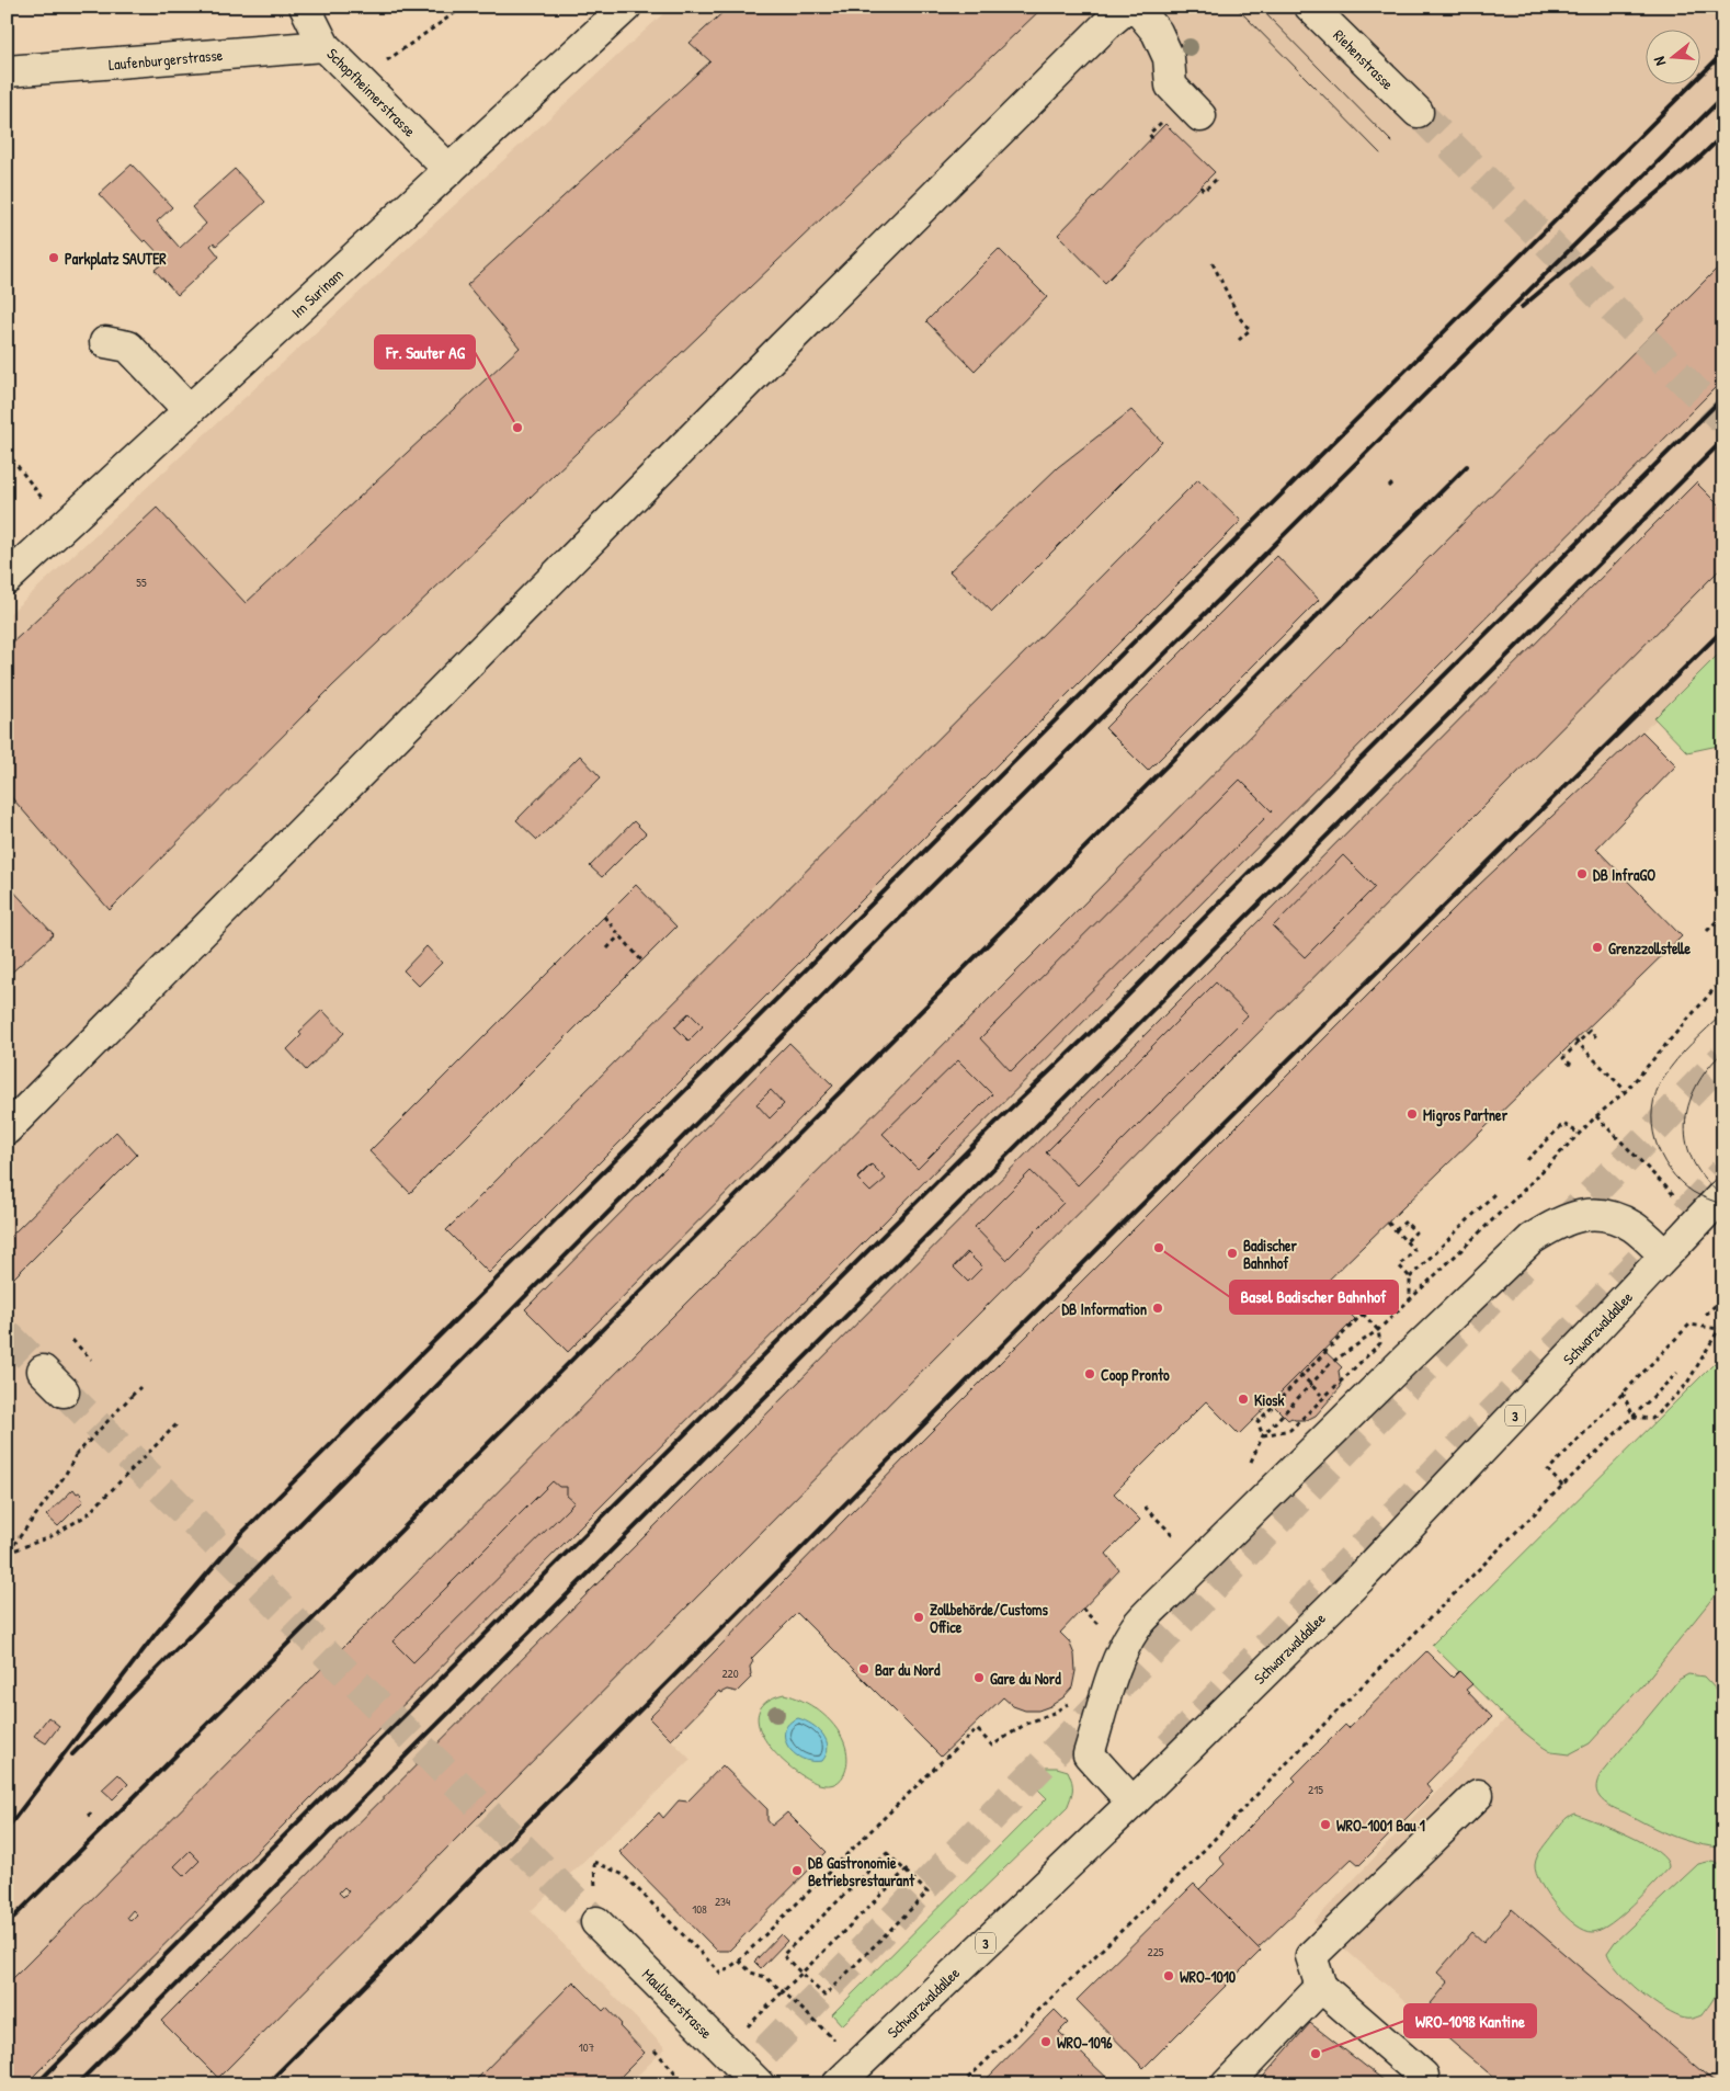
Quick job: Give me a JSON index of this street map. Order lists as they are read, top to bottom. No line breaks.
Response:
{"streets":{"street":["Laufenburgerstrasse","Riehenstrasse","Schopfheimerstrasse","Im Surinam","Schwarzwaldallee","3","Maulbeerstrasse"]},"crossings":[["Laufenburgerstrasse","Schopfheimerstrasse"],["Schopfheimerstrasse","Im Surinam"]],"places":["Parkplatz SAUTER","Fr. Sauter AG","DB InfraGO","Grenzzollstelle","Migros Partner","Basel Badischer Bahnhof","Badischer Bahnhof","DB Information","Coop Pronto","Kiosk","Zollbehörde/Customs Office","Bar du Nord","Gare du Nord","WRO-1001 Bau 1","DB Gastronomie Betriebsrestaurant","WRO-1010","WRO-1096","WRO-1098 Kantine"],"house_numbers":["55","220","215","234","108","225","107"],"north":"left"}
